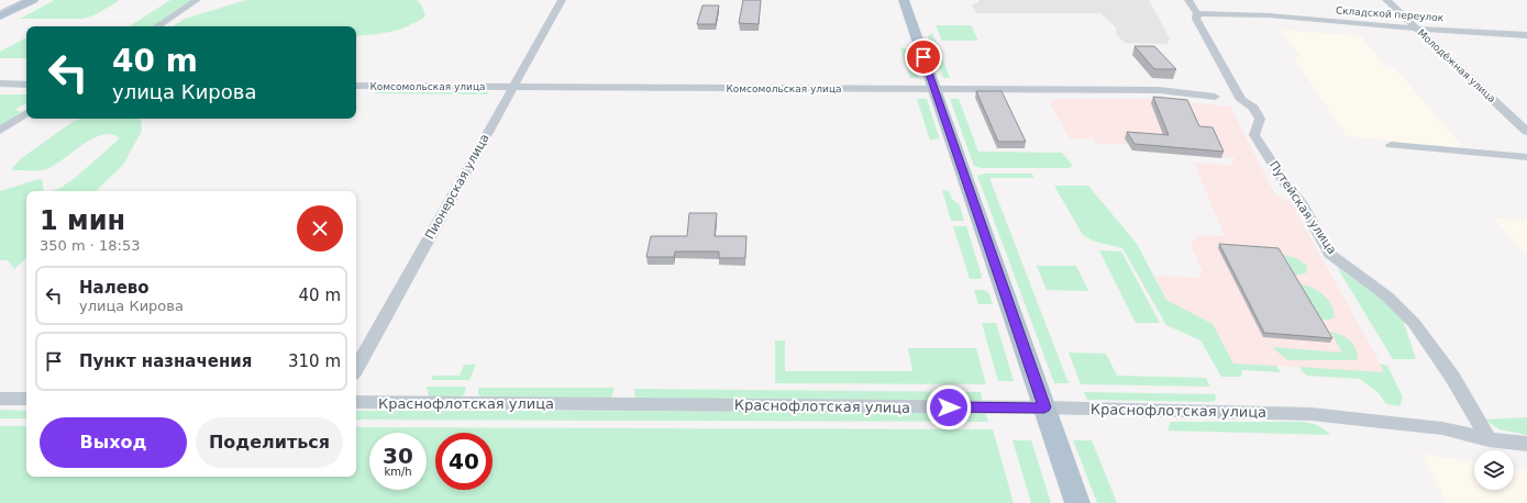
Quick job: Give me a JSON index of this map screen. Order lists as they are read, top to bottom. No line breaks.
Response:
{"streets":{"street":["Складской переулок","Молодёжная улица","Комсомольская улица","Пионерская улица","Путейская улица","Краснофлотская улица"]},"crossings":[["Складской переулок","Молодёжная улица"],["Складской переулок","Путейская улица"],["Комсомольская улица","Пионерская улица"],["Путейская улица","Краснофлотская улица"]],"page":{"turn":["40 m","улица Кирова"],"heading":["1 мин","350 m · 18:53"],"list":[{"name":"Налево","note":"улица Кирова","value":"40 m"},{"name":"Пункт назначения","value":"310 m"}],"buttons":["Выход","Поделиться"],"speed":"30 km/h","limit":"40"}}
